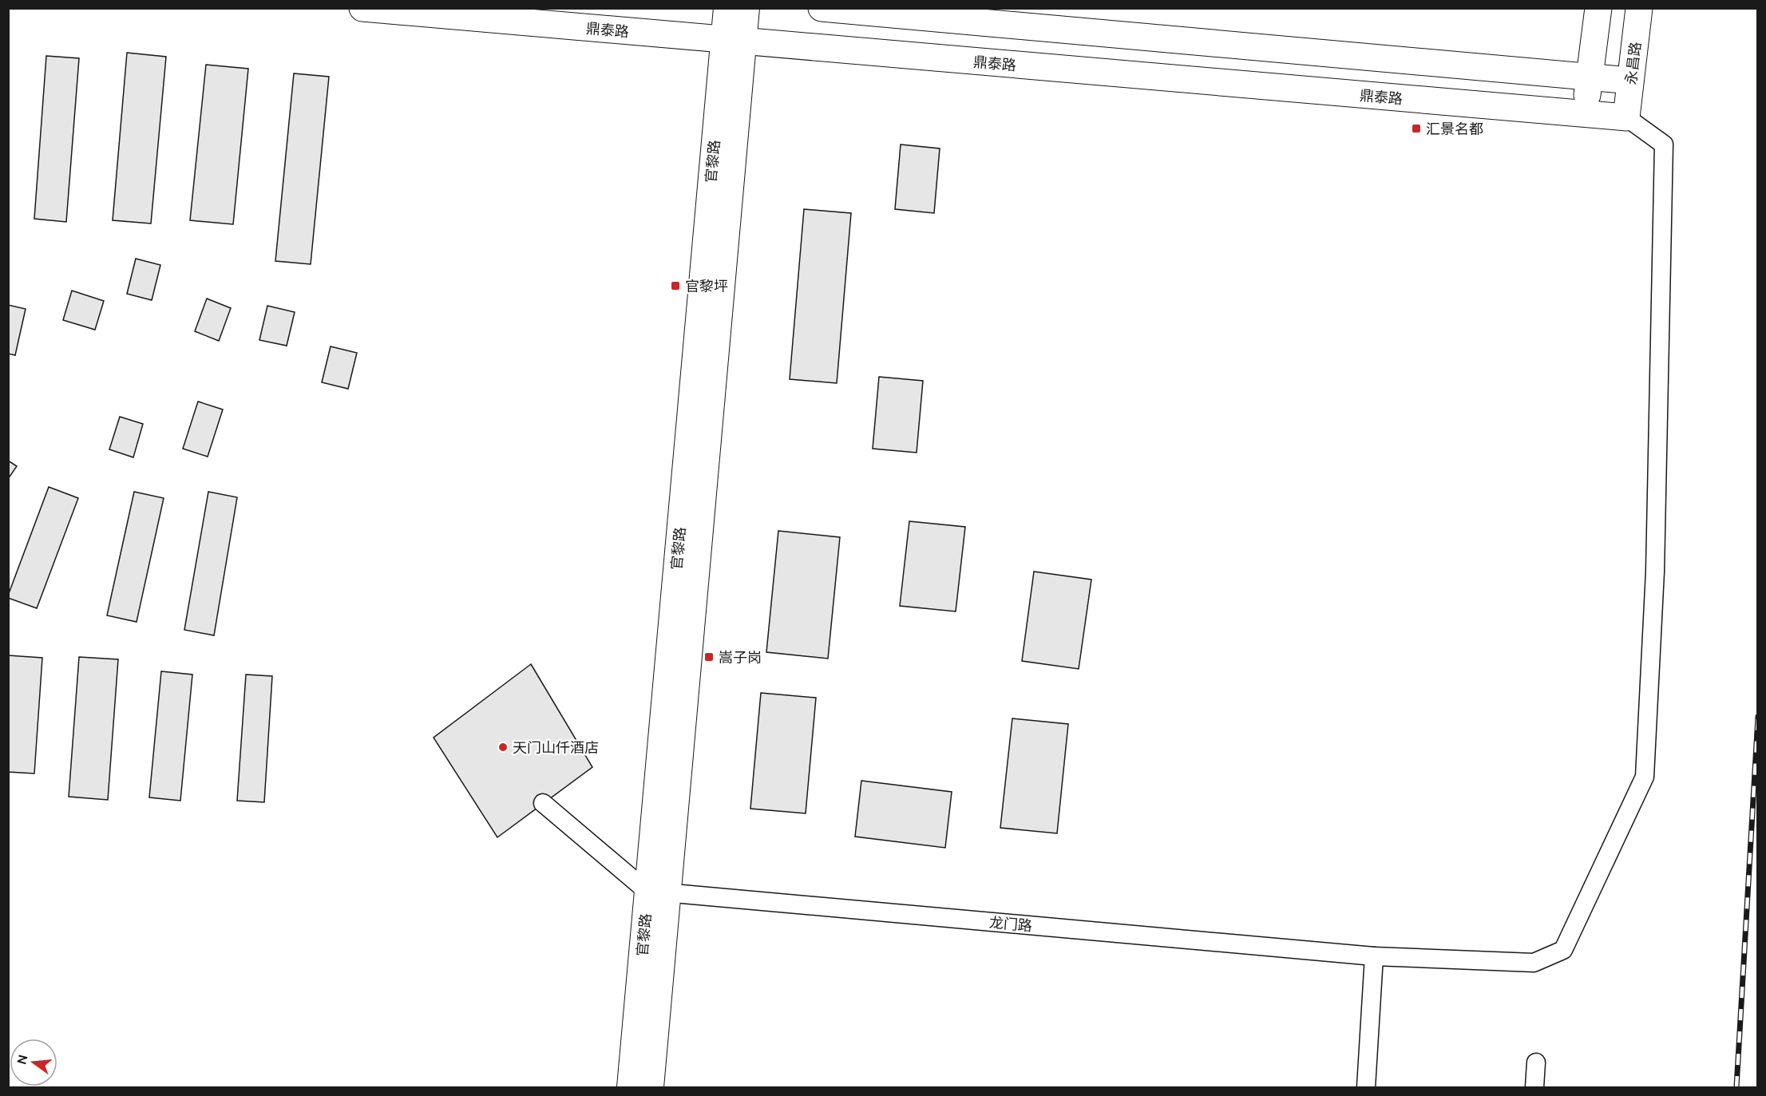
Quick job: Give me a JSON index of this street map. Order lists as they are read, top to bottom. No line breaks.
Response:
{"streets":{"highway":["鼎泰路","永昌路"],"main road":["官黎路"],"street":["龙门路"]},"crossings":[["鼎泰路","永昌路"],["鼎泰路","官黎路"],["鼎泰路","龙门路"],["永昌路","龙门路"],["官黎路","龙门路"]],"places":{"transit":["汇景名都","官黎坪","嵩子岗"],"other":["天门山仟酒店"]},"north":"left"}
